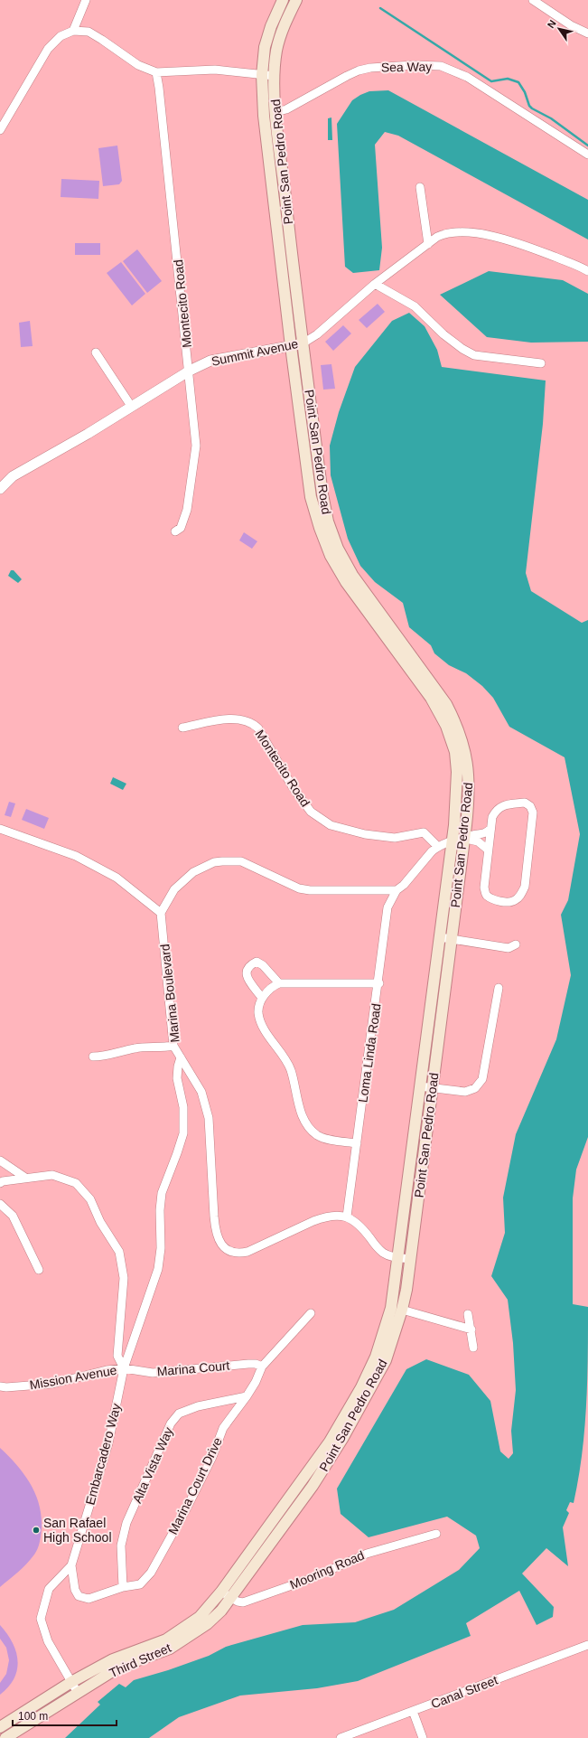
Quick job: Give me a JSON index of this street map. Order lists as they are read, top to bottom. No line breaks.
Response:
{"streets":{"main road":["Point San Pedro Road","Third Street"],"street":["Sea Way","Montecito Road","Summit Avenue","Marina Boulevard","Loma Linda Road","Marina Court","Mission Avenue","Embarcadero Way","Alta Vista Way","Marina Court Drive","Mooring Road","Canal Street"]},"crossings":[["Sea Way","Point San Pedro Road"],["Point San Pedro Road","Summit Avenue"],["Point San Pedro Road","Mooring Road"],["Point San Pedro Road","Third Street"],["Montecito Road","Summit Avenue"],["Marina Boulevard","Loma Linda Road"],["Marina Boulevard","Embarcadero Way"],["Marina Court","Mission Avenue"],["Marina Court","Embarcadero Way"],["Marina Court","Marina Court Drive"],["Mission Avenue","Embarcadero Way"],["Embarcadero Way","Marina Court Drive"],["Embarcadero Way","Third Street"],["Alta Vista Way","Marina Court Drive"],["Mooring Road","Third Street"]],"places":["San Rafael High School"],"scale_bar":"100 m","north":"top left"}
